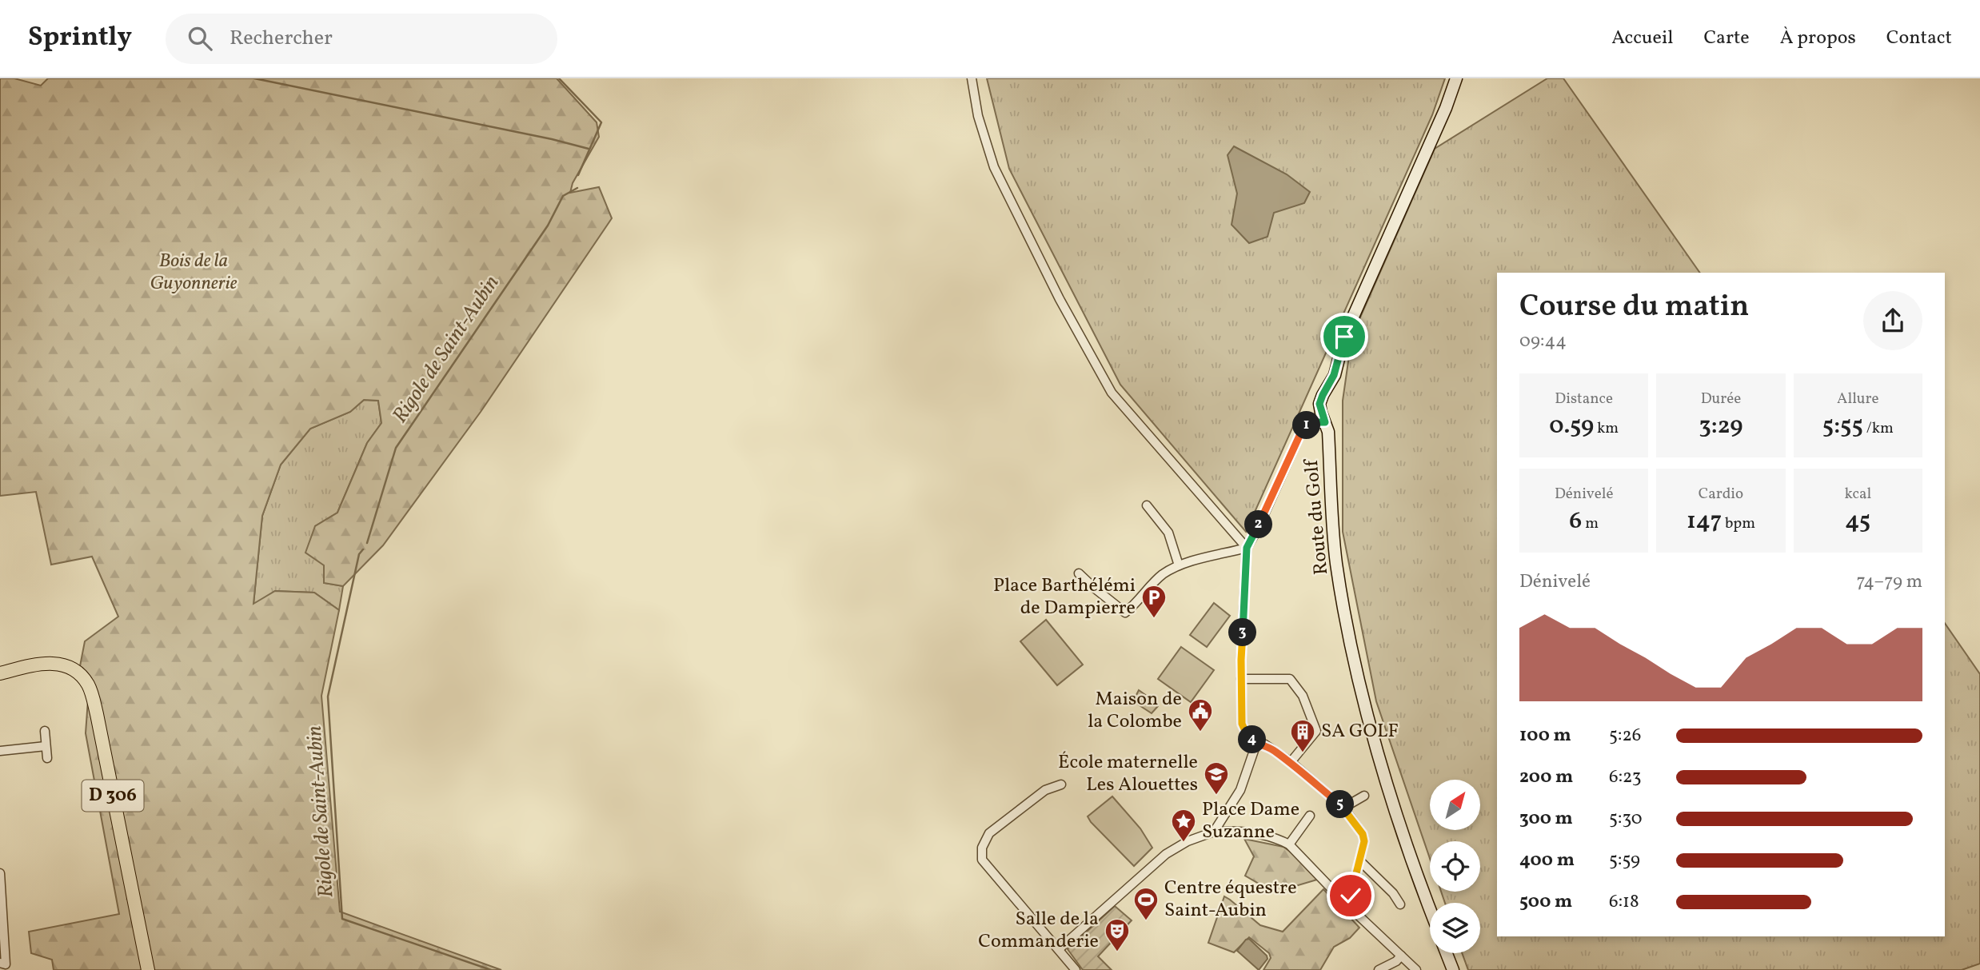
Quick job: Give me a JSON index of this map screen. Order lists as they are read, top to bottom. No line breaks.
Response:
{"streets":{"main road":["D 306"],"street":["Route du Golf"]},"water":["Rigole de Saint-Aubin"],"parks":["Bois de la Guyonnerie"],"places":{"parking":["Place Barthélémi de Dampierre"],"public building":["Maison de la Colombe"],"building":["SA GOLF"],"school or university":["École maternelle Les Alouettes"],"place":["Place Dame Suzanne"],"sports":["Centre équestre Saint-Aubin"],"theatre":["Salle de la Commanderie"]},"north":"top right","page":{"header":"Sprintly","search":"Rechercher","nav":["Accueil","Carte","À propos","Contact"],"heading":["Course du matin","09:44"],"stats":[["Distance","0.59 km"],["Durée","3:29"],["Allure","5:55 /km"],["Dénivelé","6 m"],["Cardio","147 bpm"],["kcal","45"]],"pins":["1","2","3","4","5"],"chart":["Dénivelé","74–79 m"],"list":[{"name":"100 m","note":"5:26"},{"name":"200 m","note":"6:23"},{"name":"300 m","note":"5:30"},{"name":"400 m","note":"5:59"},{"name":"500 m","note":"6:18"}]}}
